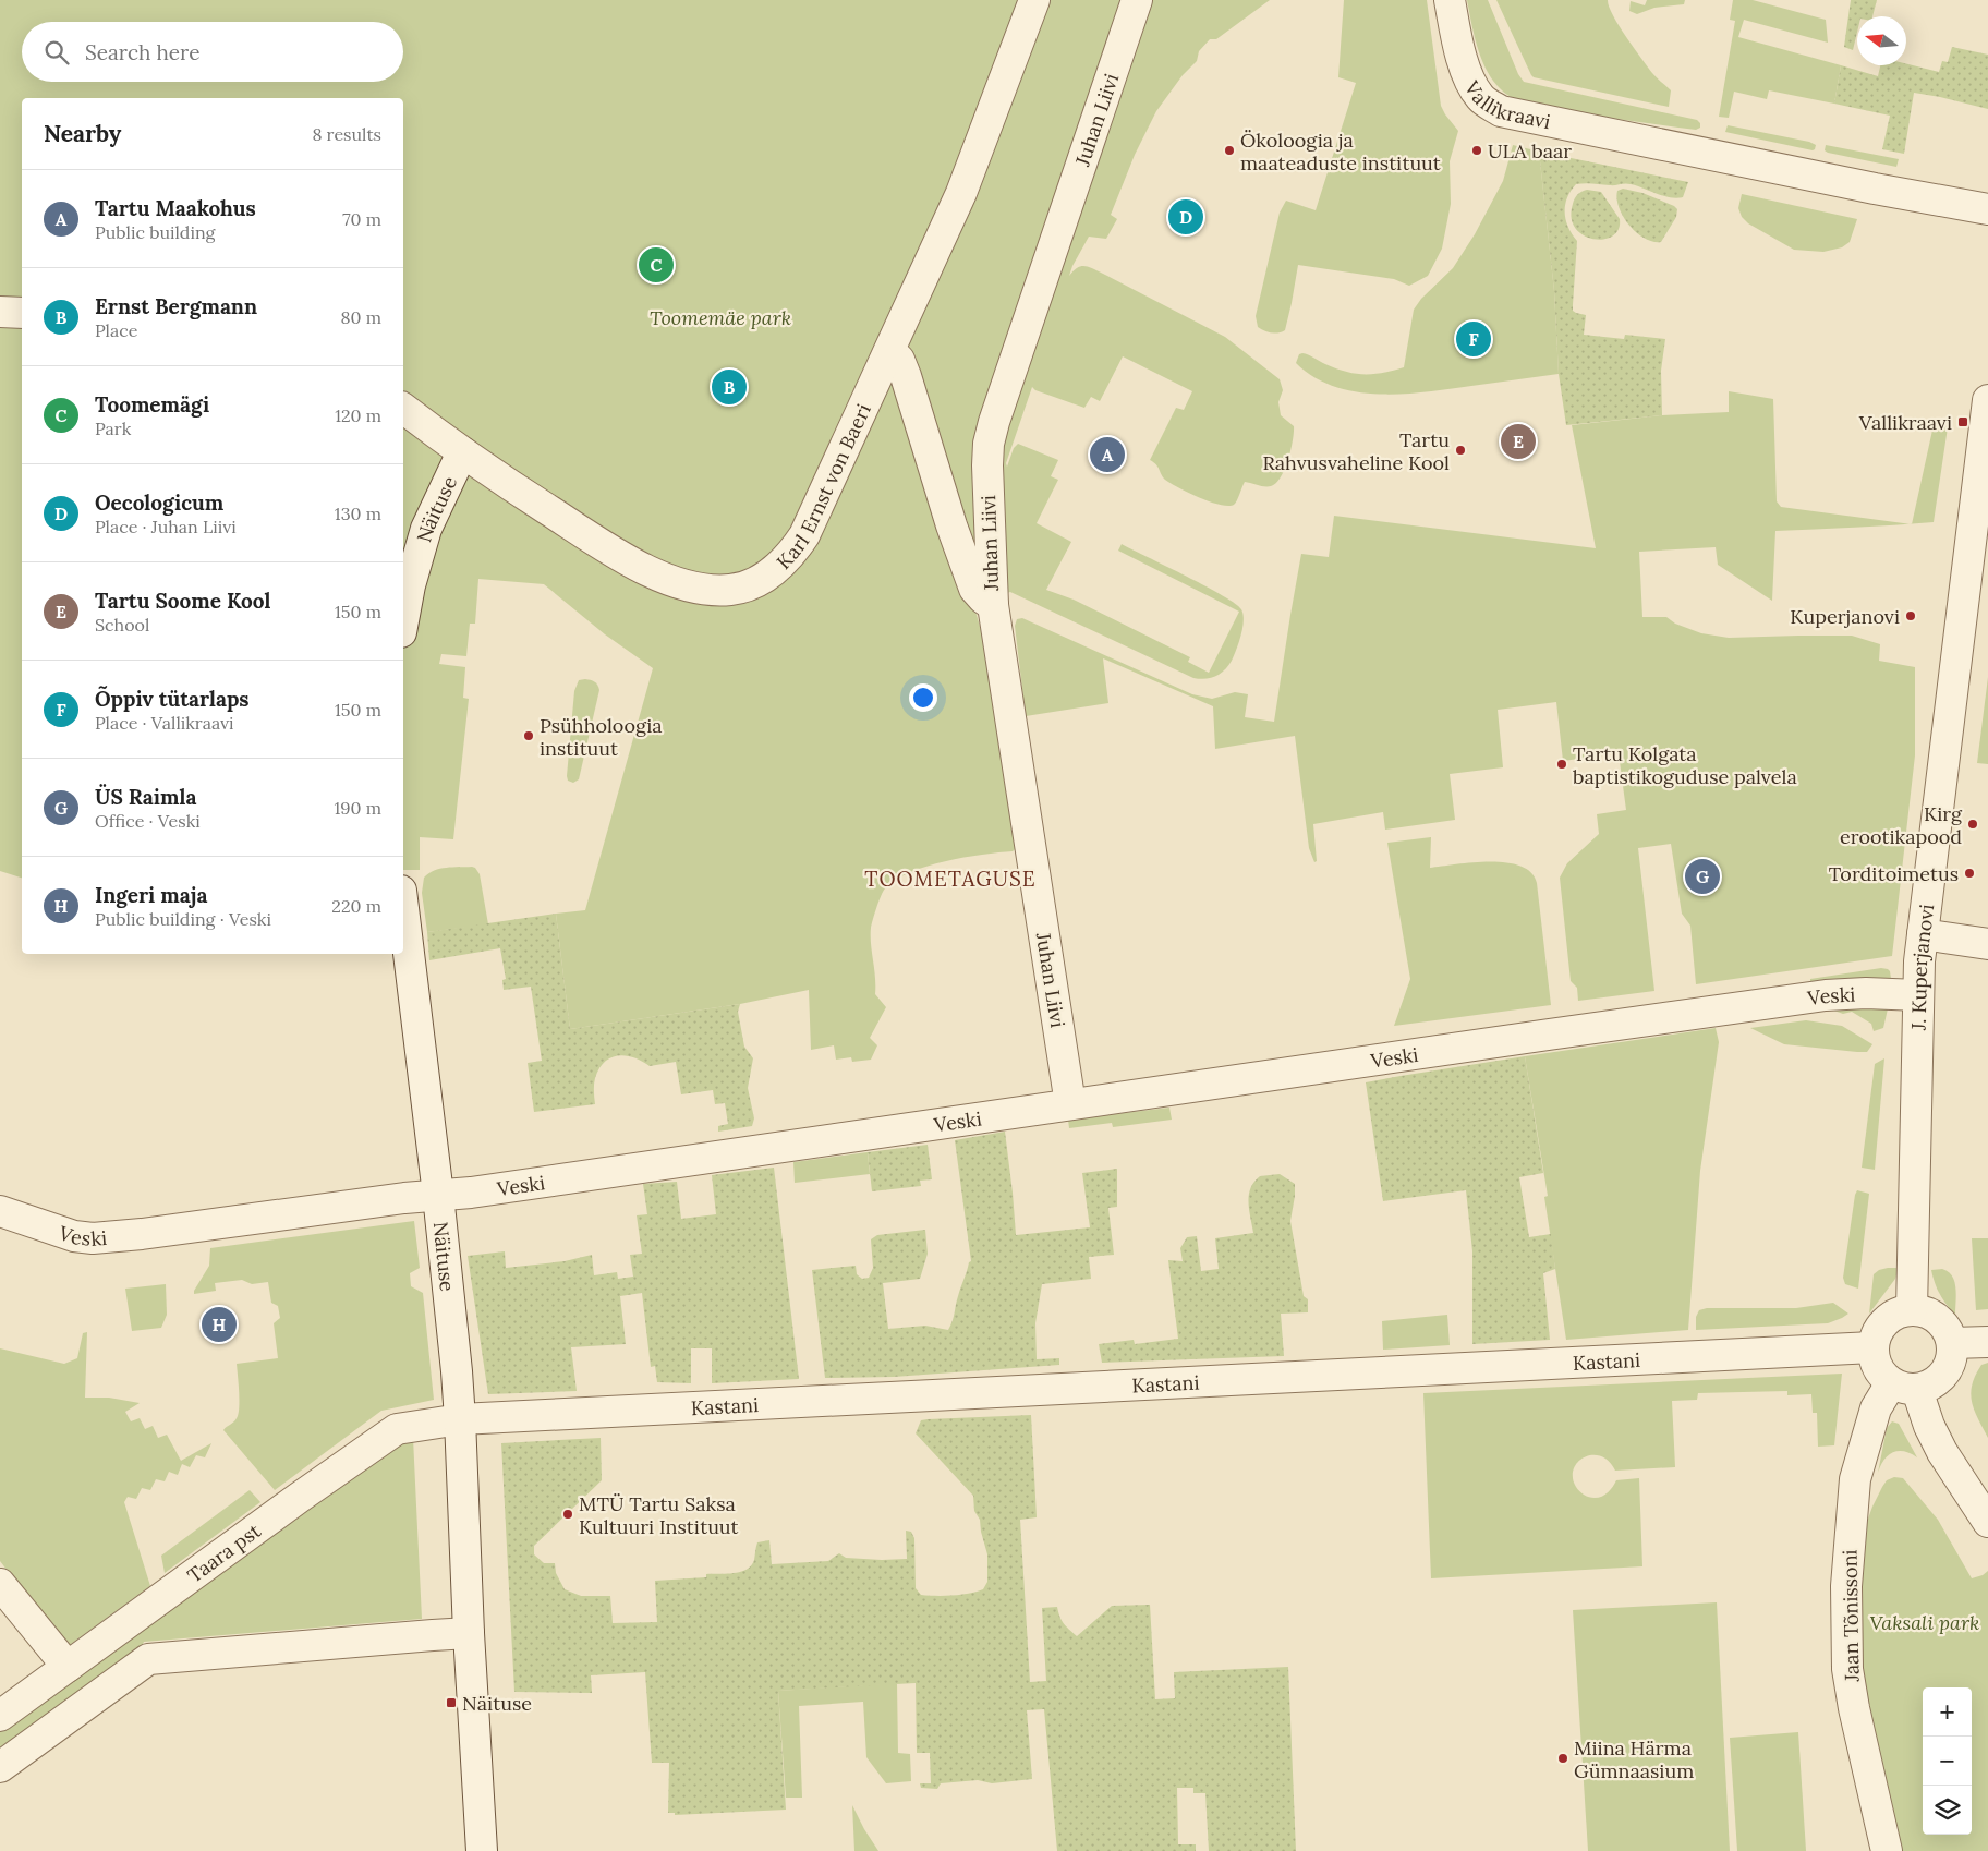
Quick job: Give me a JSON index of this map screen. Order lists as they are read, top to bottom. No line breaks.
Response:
{"streets":{"street":["Vallikraavi","Juhan Liivi","Karl Ernst von Baeri","Näituse","J. Kuperjanovi","Veski","Kastani","Taara pst","Jaan Tõnissoni"]},"crossings":[["Juhan Liivi","Veski"],["Karl Ernst von Baeri","Näituse"],["Näituse","Veski"],["Näituse","Kastani"],["Näituse","Taara pst"],["J. Kuperjanovi","Veski"],["J. Kuperjanovi","Kastani"],["J. Kuperjanovi","Jaan Tõnissoni"],["Kastani","Taara pst"],["Kastani","Jaan Tõnissoni"]],"districts":["TOOMETAGUSE"],"parks":["Toomemäe park","Vaksali park"],"places":{"other":["Ökoloogia ja maateaduste instituut","ULA baar","Tartu Rahvusvaheline Kool","Kuperjanovi","Psühholoogia instituut","Tartu Kolgata baptistikoguduse palvela","Kirg erootikapood","Torditoimetus","MTÜ Tartu Saksa Kultuuri Instituut","Miina Härma Gümnaasium"],"transit":["Vallikraavi","Näituse"]},"north":"left","page":{"search":"Search here","heading":["Nearby","8 results"],"list":[{"mark":"A","name":"Tartu Maakohus","note":"Public building","value":"70 m"},{"mark":"B","name":"Ernst Bergmann","note":"Place","value":"80 m"},{"mark":"C","name":"Toomemägi","note":"Park","value":"120 m"},{"mark":"D","name":"Oecologicum","note":"Place · Juhan Liivi","value":"130 m"},{"mark":"E","name":"Tartu Soome Kool","note":"School","value":"150 m"},{"mark":"F","name":"Õppiv tütarlaps","note":"Place · Vallikraavi","value":"150 m"},{"mark":"G","name":"ÜS Raimla","note":"Office · Veski","value":"190 m"},{"mark":"H","name":"Ingeri maja","note":"Public building · Veski","value":"220 m"}],"pins":["D","C","F","B","E","A","G","H"],"map_buttons":["+","−"]}}
